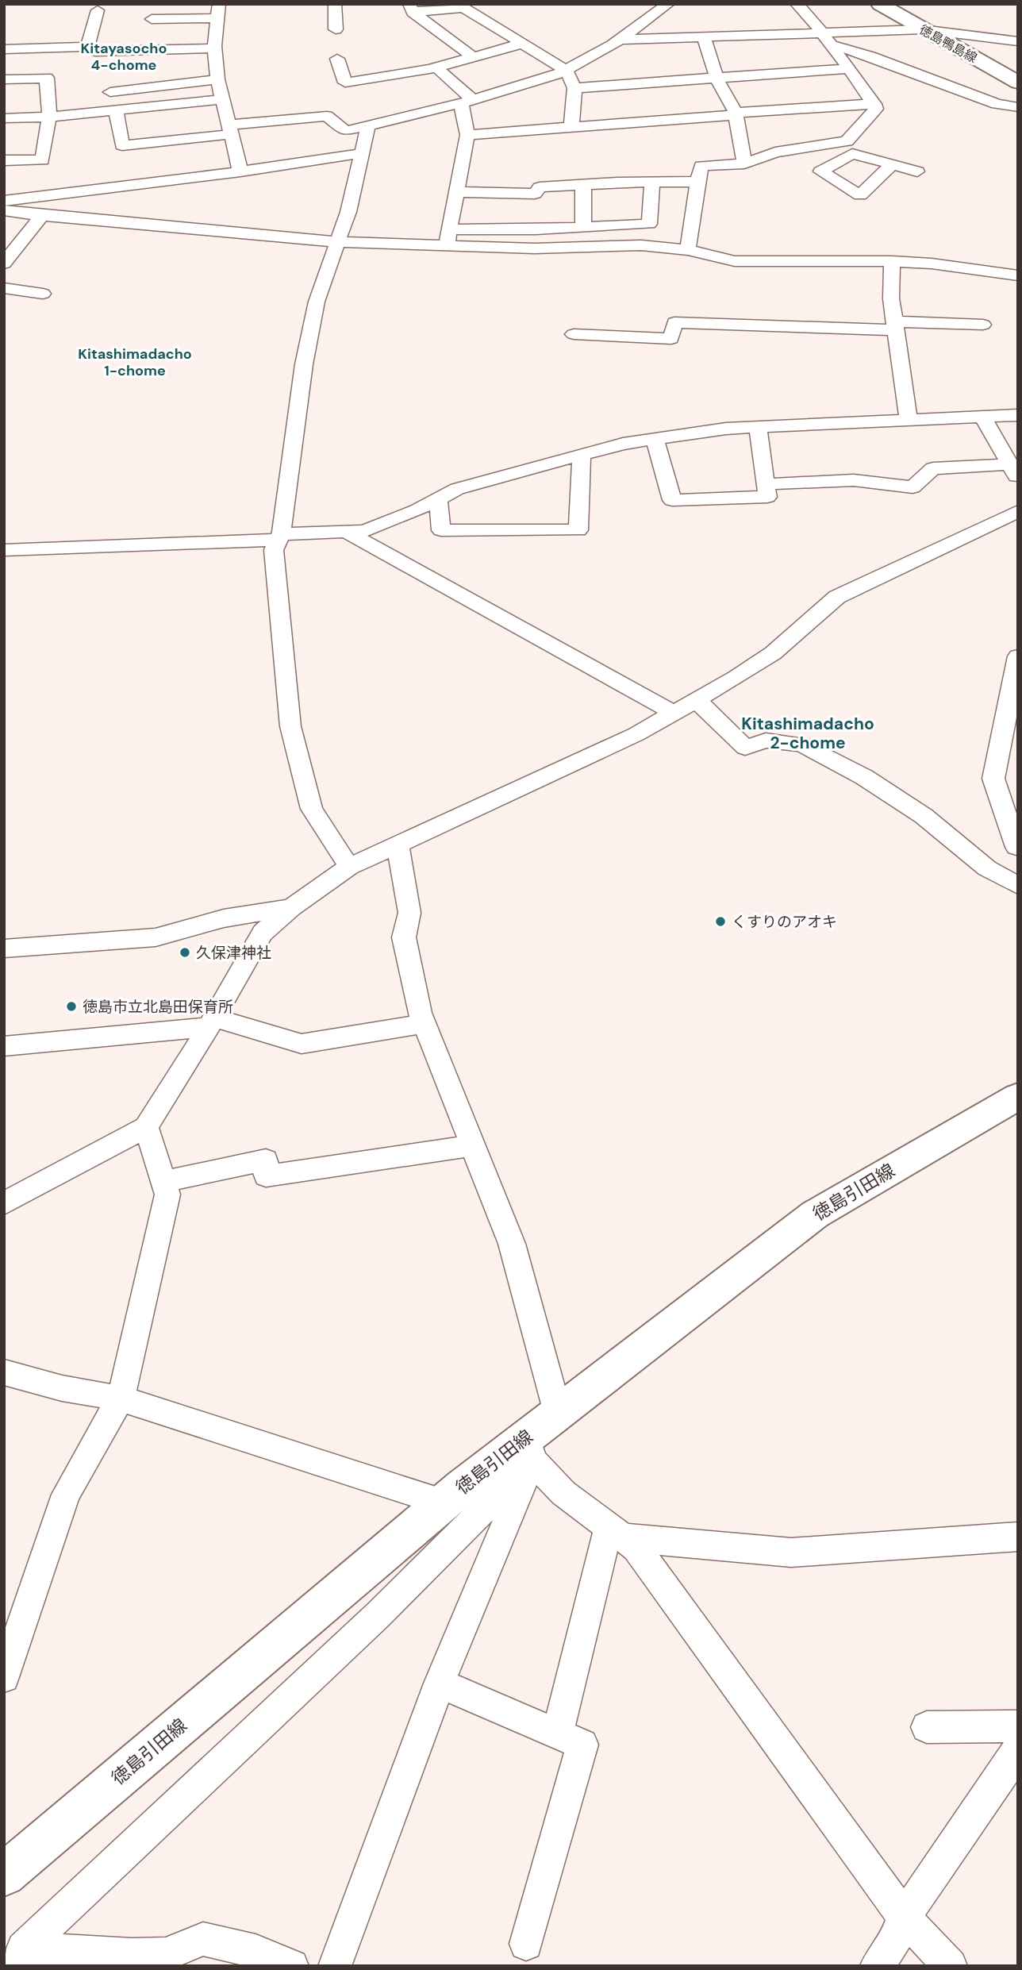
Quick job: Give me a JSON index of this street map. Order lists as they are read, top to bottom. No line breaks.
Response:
{"streets":{"main road":["徳島鴨島線","徳島引田線"]},"districts":["Kitayasocho 4-chome","Kitashimadacho 1-chome","Kitashimadacho 2-chome"],"places":["くすりのアオキ","久保津神社","徳島市立北島田保育所"]}
